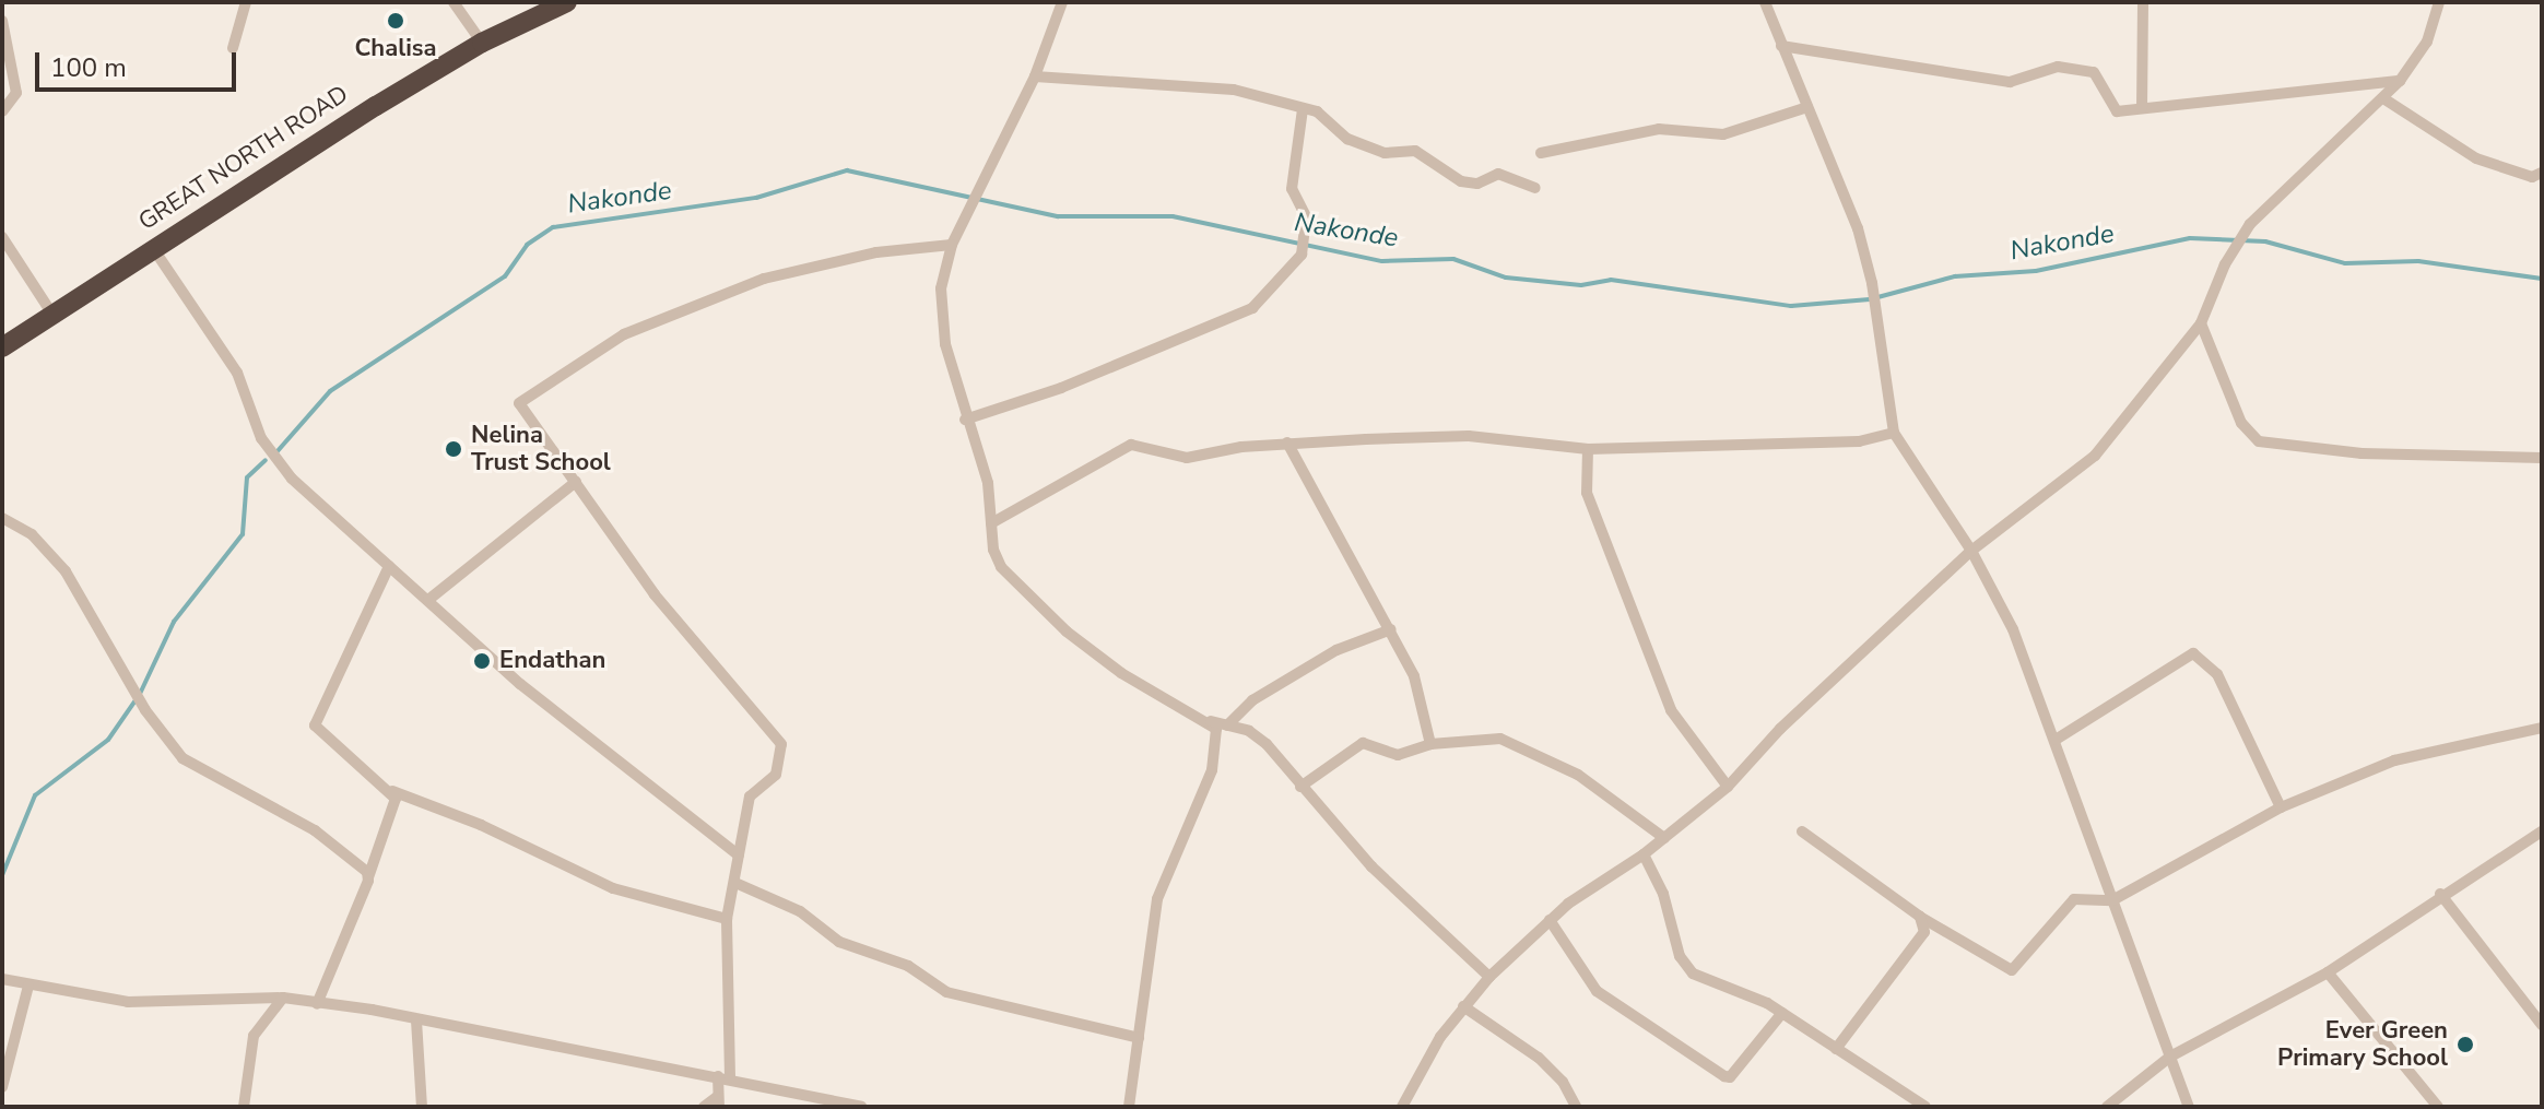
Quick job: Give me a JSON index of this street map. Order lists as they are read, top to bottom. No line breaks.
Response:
{"streets":{"highway":["GREAT NORTH ROAD"]},"water":["Nakonde"],"places":["Chalisa","Nelina Trust School","Endathan","Ever Green Primary School"],"scale_bar":"100 m"}
